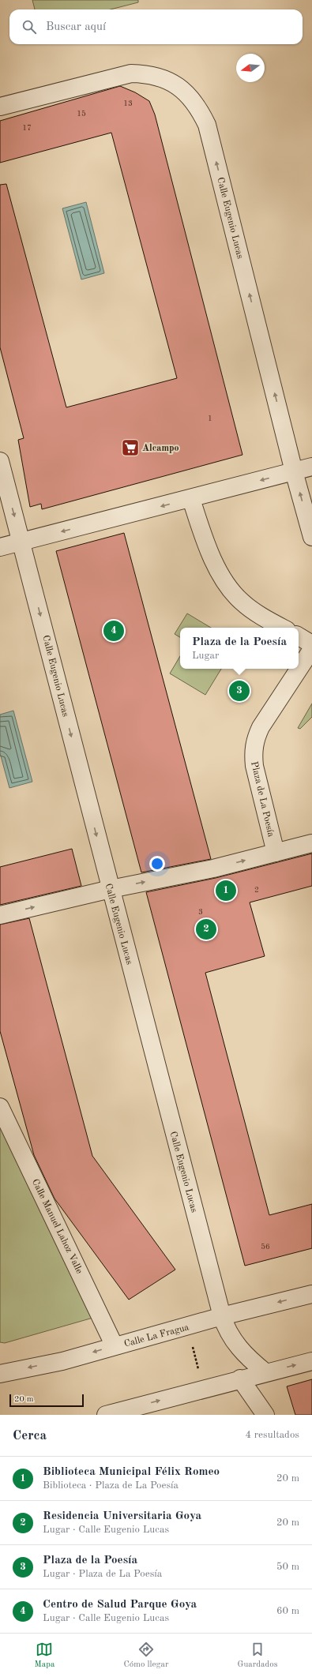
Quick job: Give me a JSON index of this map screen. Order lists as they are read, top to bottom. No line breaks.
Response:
{"streets":{"street":["Calle Eugenio Lucas","Plaza de La Poesía","Calle Manuel Lahoz Valle","Calle La Fragua"]},"crossings":[["Calle Eugenio Lucas","Calle La Fragua"],["Calle Manuel Lahoz Valle","Calle La Fragua"]],"places":{"supermarket":["Alcampo"]},"house_numbers":["13","15","17","1","2","3","56"],"scale_bar":"20 m","north":"left","page":{"search":"Buscar aquí","pins":["4","3","1","2"],"popup":["Plaza de la Poesía","Lugar"],"scale":"20 m","heading":["Cerca","4 resultados"],"list":[{"mark":"1","name":"Biblioteca Municipal Félix Romeo","note":"Biblioteca · Plaza de La Poesía","value":"20 m"},{"mark":"2","name":"Residencia Universitaria Goya","note":"Lugar · Calle Eugenio Lucas","value":"20 m"},{"mark":"3","name":"Plaza de la Poesía","note":"Lugar · Plaza de La Poesía","value":"50 m"},{"mark":"4","name":"Centro de Salud Parque Goya","note":"Lugar · Calle Eugenio Lucas","value":"60 m"}],"nav":["Mapa","Cómo llegar","Guardados"]}}
